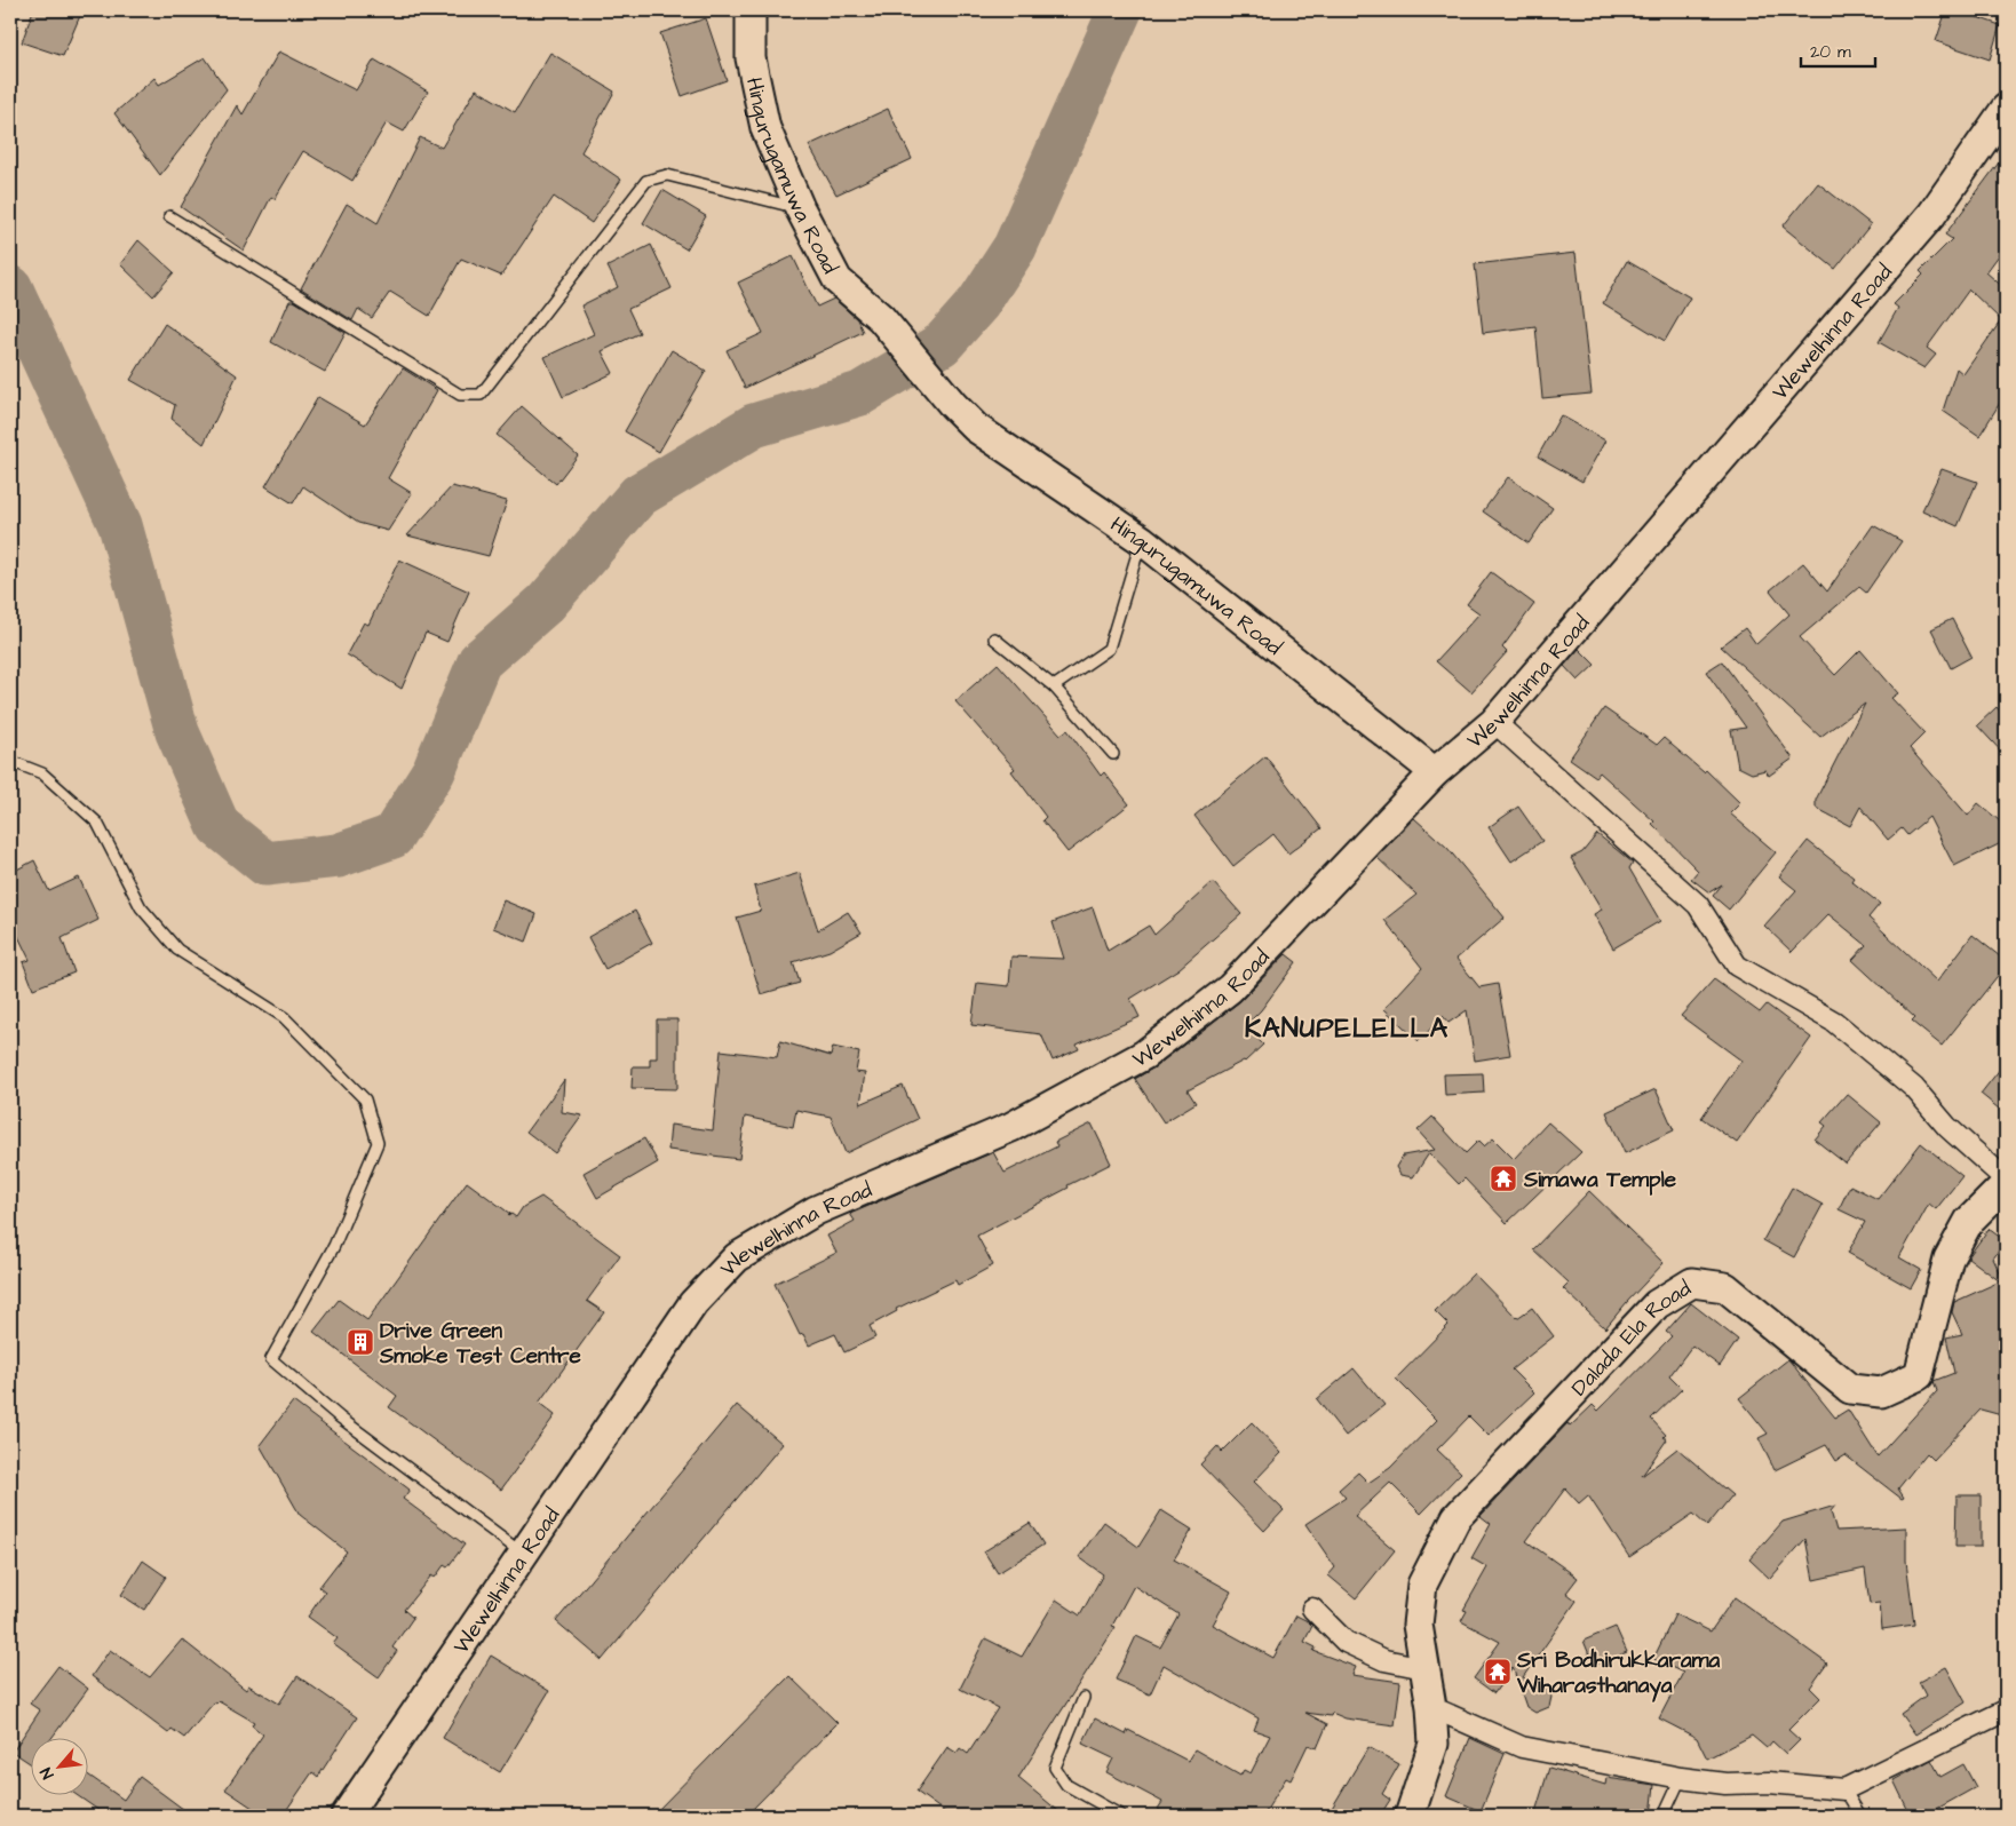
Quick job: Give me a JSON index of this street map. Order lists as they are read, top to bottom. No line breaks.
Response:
{"streets":{"street":["Hingurugamuwa Road","Wewelhinna Road","Dalada Ela Road"]},"crossings":[["Hingurugamuwa Road","Wewelhinna Road"]],"districts":["KANUPELELLA"],"places":{"temple":["Simawa Temple","Sri Bodhirukkarama Wiharasthanaya"],"building":["Drive Green Smoke Test Centre"]},"scale_bar":"20 m","north":"bottom left"}
